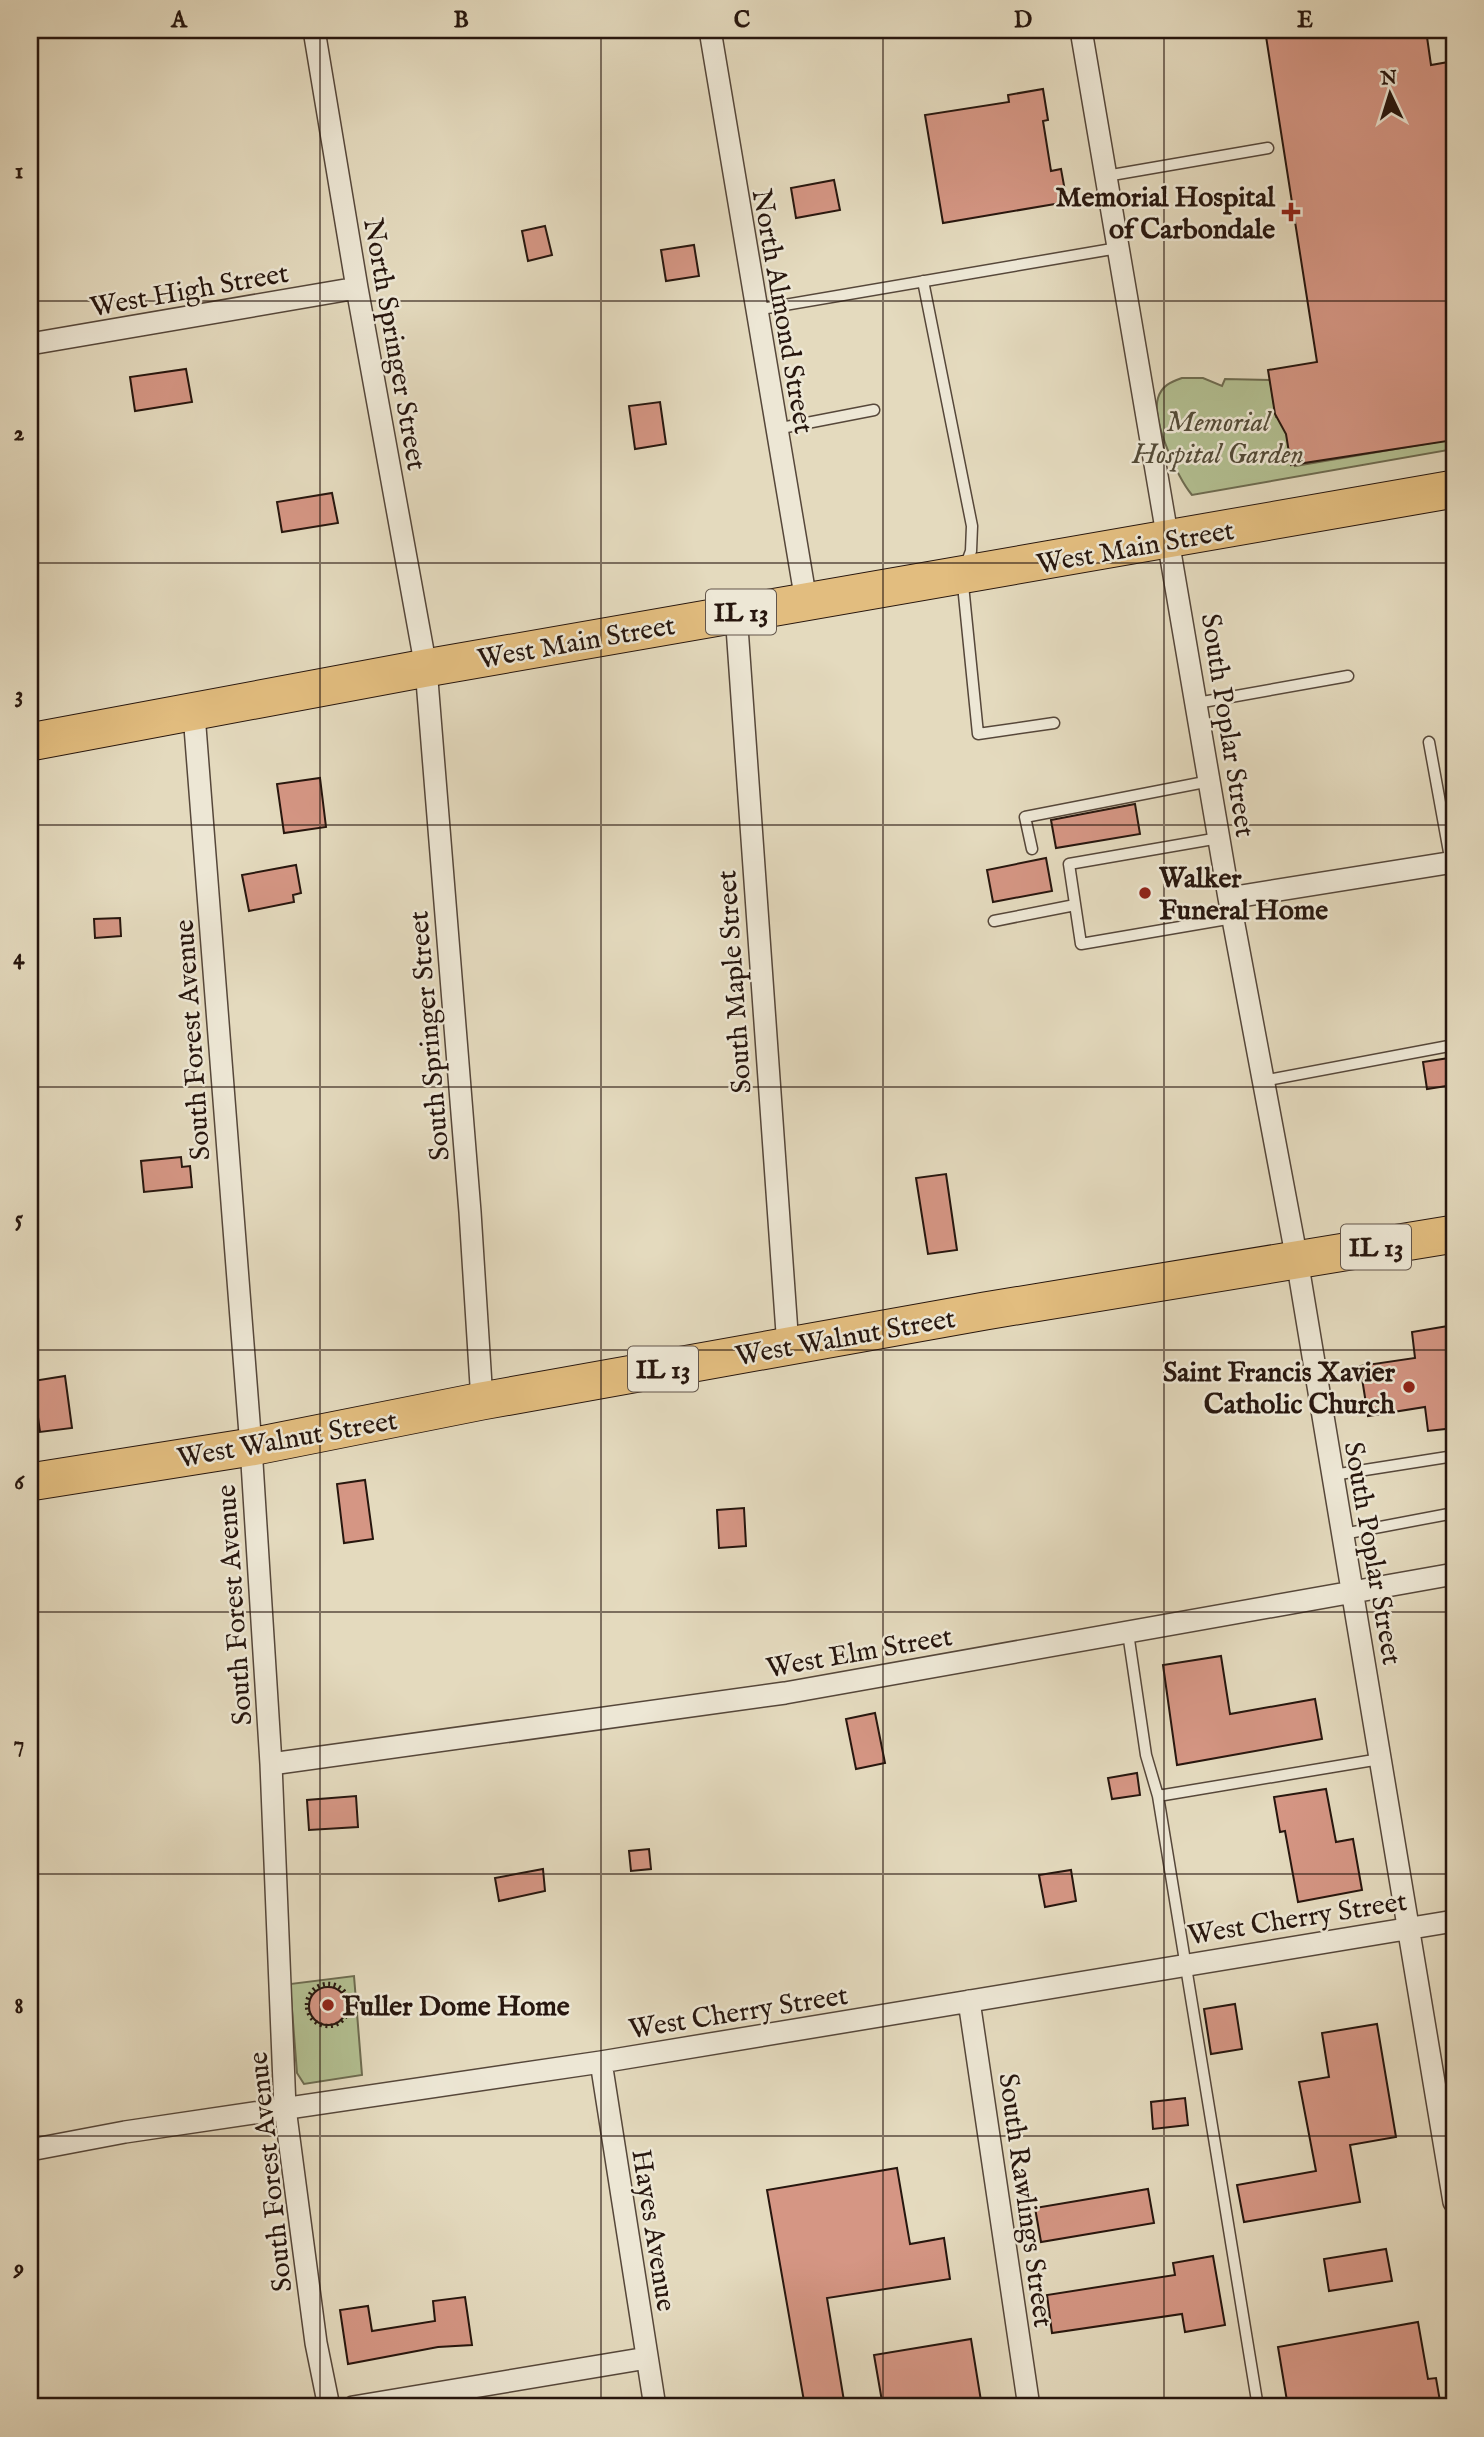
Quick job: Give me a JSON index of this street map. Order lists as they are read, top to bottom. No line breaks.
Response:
{"streets":{"highway":["West Main Street","IL 13","West Walnut Street"],"street":["West High Street","North Almond Street","North Springer Street","South Poplar Street","South Maple Street","South Springer Street","South Forest Avenue","West Elm Street","West Cherry Street","South Rawlings Street","Hayes Avenue"]},"crossings":[["West High Street","North Springer Street"],["North Almond Street","West Main Street"],["North Springer Street","West Main Street"],["North Springer Street","South Springer Street"],["West Main Street","South Poplar Street"],["West Main Street","South Maple Street"],["West Main Street","South Springer Street"],["West Main Street","South Forest Avenue"],["South Poplar Street","West Walnut Street"],["South Poplar Street","West Elm Street"],["South Poplar Street","West Cherry Street"],["South Maple Street","West Walnut Street"],["South Springer Street","West Walnut Street"],["South Forest Avenue","West Walnut Street"],["South Forest Avenue","West Elm Street"],["South Forest Avenue","West Cherry Street"],["West Cherry Street","South Rawlings Street"],["West Cherry Street","Hayes Avenue"]],"parks":["Memorial Hospital Garden"],"places":{"health":["Memorial Hospital of Carbondale"],"other":["Walker Funeral Home","Saint Francis Xavier Catholic Church","Fuller Dome Home"]},"north":"top","grid":{"columns":["A","B","C","D","E"],"rows":["1","2","3","4","5","6","7","8","9"]}}
